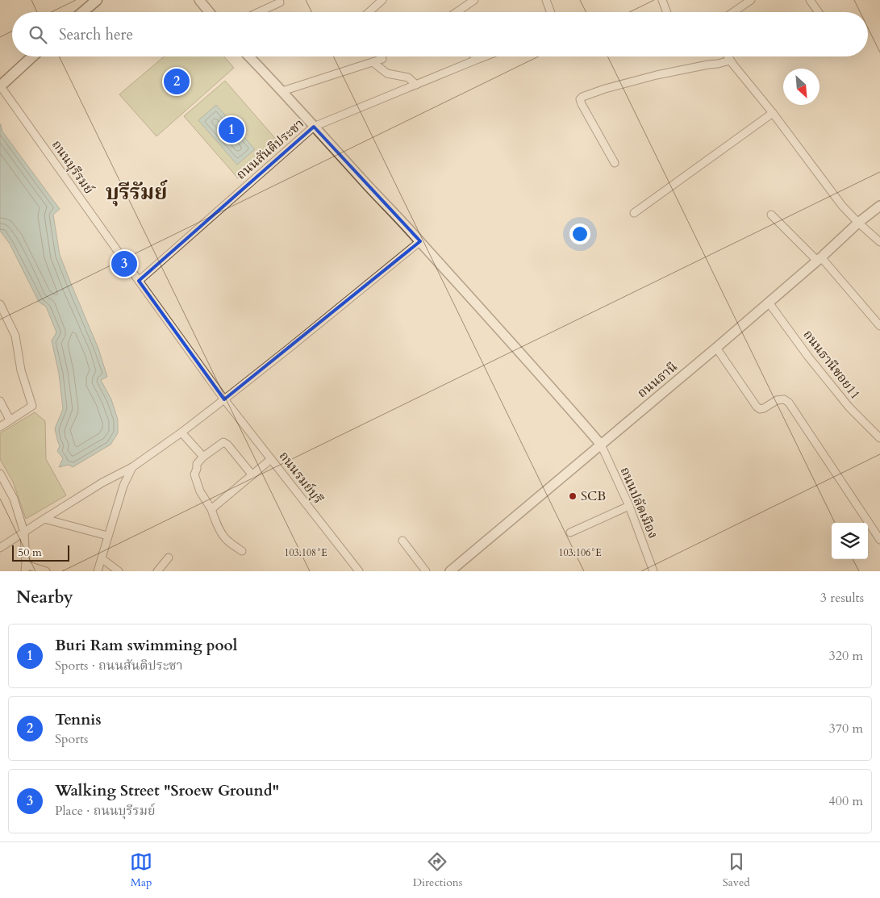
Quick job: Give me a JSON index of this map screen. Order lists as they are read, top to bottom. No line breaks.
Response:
{"streets":{"street":["ถนนสันติประชา","ถนนบุรีรมย์","ถนนธานีซอย11","ถนนธานี","ถนนรมย์บุรี","ถนนปลัดเมือง"]},"crossings":[["ถนนสันติประชา","ถนนบุรีรมย์"],["ถนนบุรีรมย์","ถนนรมย์บุรี"],["ถนนธานีซอย11","ถนนธานี"],["ถนนธานี","ถนนปลัดเมือง"]],"districts":["บุรีรัมย์"],"places":["SCB"],"scale_bar":"50 m","north":"bottom right","page":{"search":"Search here","pins":["2","1","3"],"scale":"50 m","heading":["Nearby","3 results"],"list":[{"mark":"1","name":"Buri Ram swimming pool","note":"Sports · ถนนสันติประชา","value":"320 m"},{"mark":"2","name":"Tennis","note":"Sports","value":"370 m"},{"mark":"3","name":"Walking Street \"Sroew Ground\"","note":"Place · ถนนบุรีรมย์","value":"400 m"}],"nav":["Map","Directions","Saved"]},"coordinates":["103.108°E","103.106°E"]}
